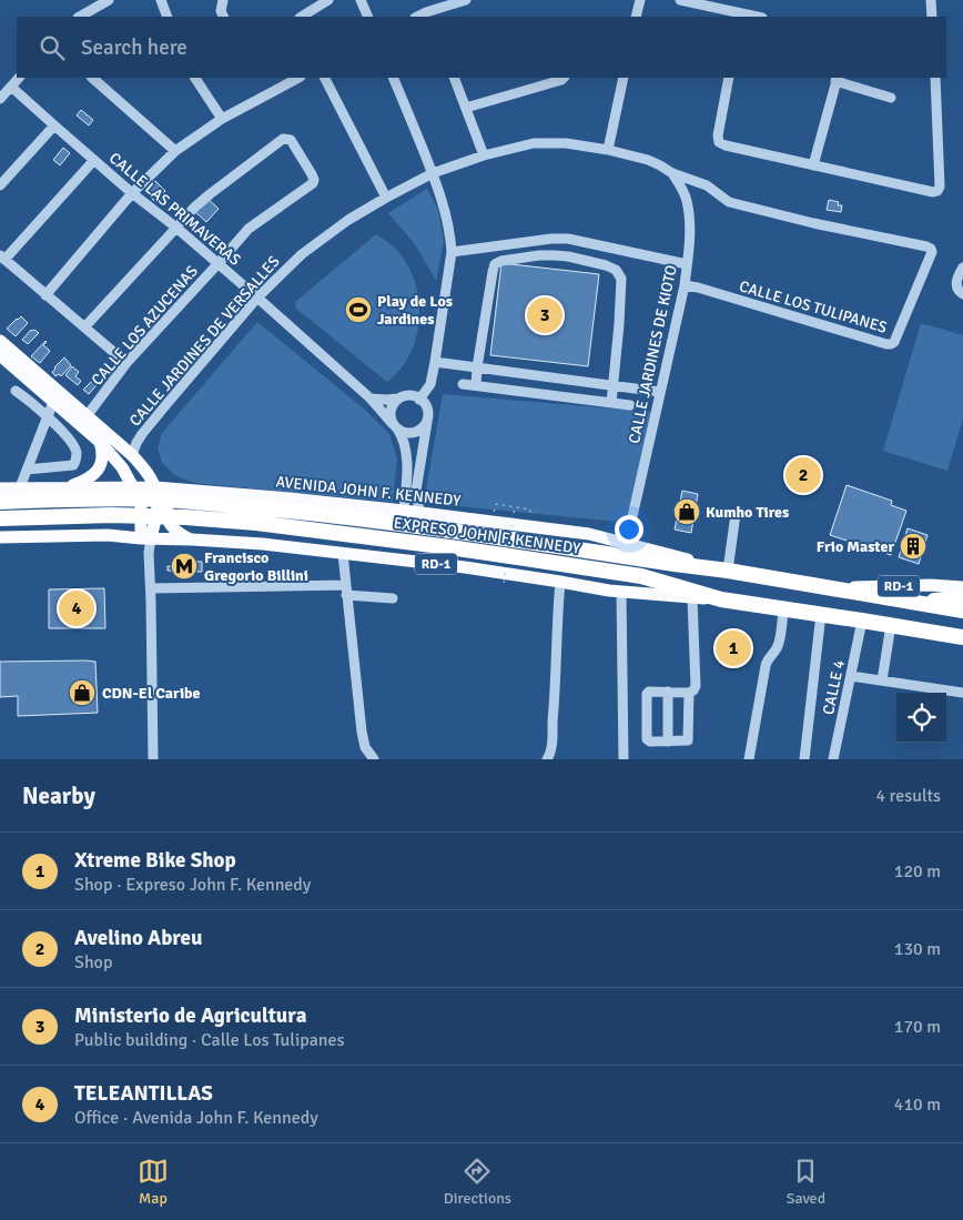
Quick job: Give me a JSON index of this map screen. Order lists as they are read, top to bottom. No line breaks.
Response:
{"streets":{"highway":["EXPRESO JOHN F. KENNEDY","RD-1"],"main road":["AVENIDA JOHN F. KENNEDY"],"street":["CALLE LAS PRIMAVERAS","CALLE LOS TULIPANES","CALLE LOS AZUCENAS","CALLE JARDINES DE VERSALLES","CALLE JARDINES DE KIOTO","CALLE 4"]},"crossings":[["CALLE LAS PRIMAVERAS","CALLE LOS AZUCENAS"],["CALLE LAS PRIMAVERAS","CALLE JARDINES DE VERSALLES"],["CALLE LAS PRIMAVERAS","AVENIDA JOHN F. KENNEDY"],["CALLE LOS TULIPANES","CALLE JARDINES DE VERSALLES"],["CALLE LOS TULIPANES","CALLE JARDINES DE KIOTO"],["CALLE JARDINES DE VERSALLES","CALLE JARDINES DE KIOTO"],["CALLE JARDINES DE KIOTO","AVENIDA JOHN F. KENNEDY"],["AVENIDA JOHN F. KENNEDY","EXPRESO JOHN F. KENNEDY"],["EXPRESO JOHN F. KENNEDY","RD-1"],["EXPRESO JOHN F. KENNEDY","CALLE 4"]],"places":{"sports":["Play de Los Jardines"],"shop":["Kumho Tires","CDN-El Caribe"],"building":["Frio Master"],"metro station":["Francisco Gregorio Billini"]},"page":{"search":"Search here","pins":["3","2","4","1"],"heading":["Nearby","4 results"],"list":[{"mark":"1","name":"Xtreme Bike Shop","note":"Shop · Expreso John F. Kennedy","value":"120 m"},{"mark":"2","name":"Avelino Abreu","note":"Shop","value":"130 m"},{"mark":"3","name":"Ministerio de Agricultura","note":"Public building · Calle Los Tulipanes","value":"170 m"},{"mark":"4","name":"TELEANTILLAS","note":"Office · Avenida John F. Kennedy","value":"410 m"}],"nav":["Map","Directions","Saved"]}}
